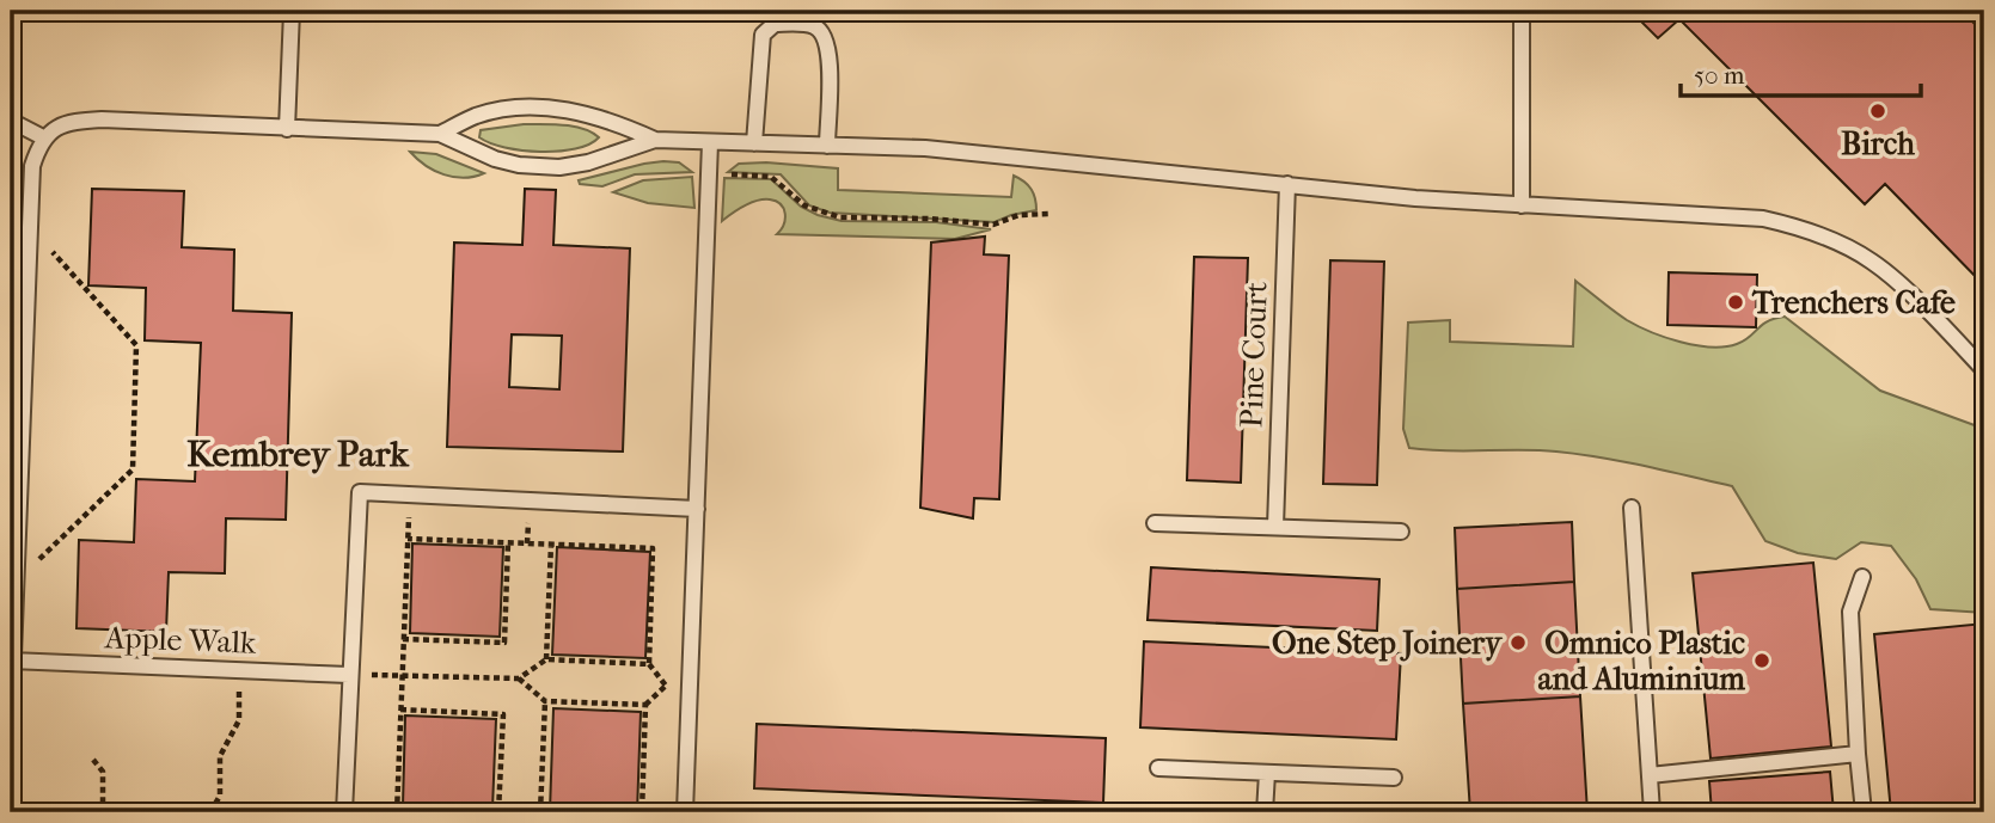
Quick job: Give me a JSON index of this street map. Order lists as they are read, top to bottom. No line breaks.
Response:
{"streets":{"lane":["Pine Court","Apple Walk"]},"districts":["Kembrey Park"],"places":["Birch","Trenchers Cafe","One Step Joinery","Omnico Plastic and Aluminium"],"scale_bar":"50 m"}
